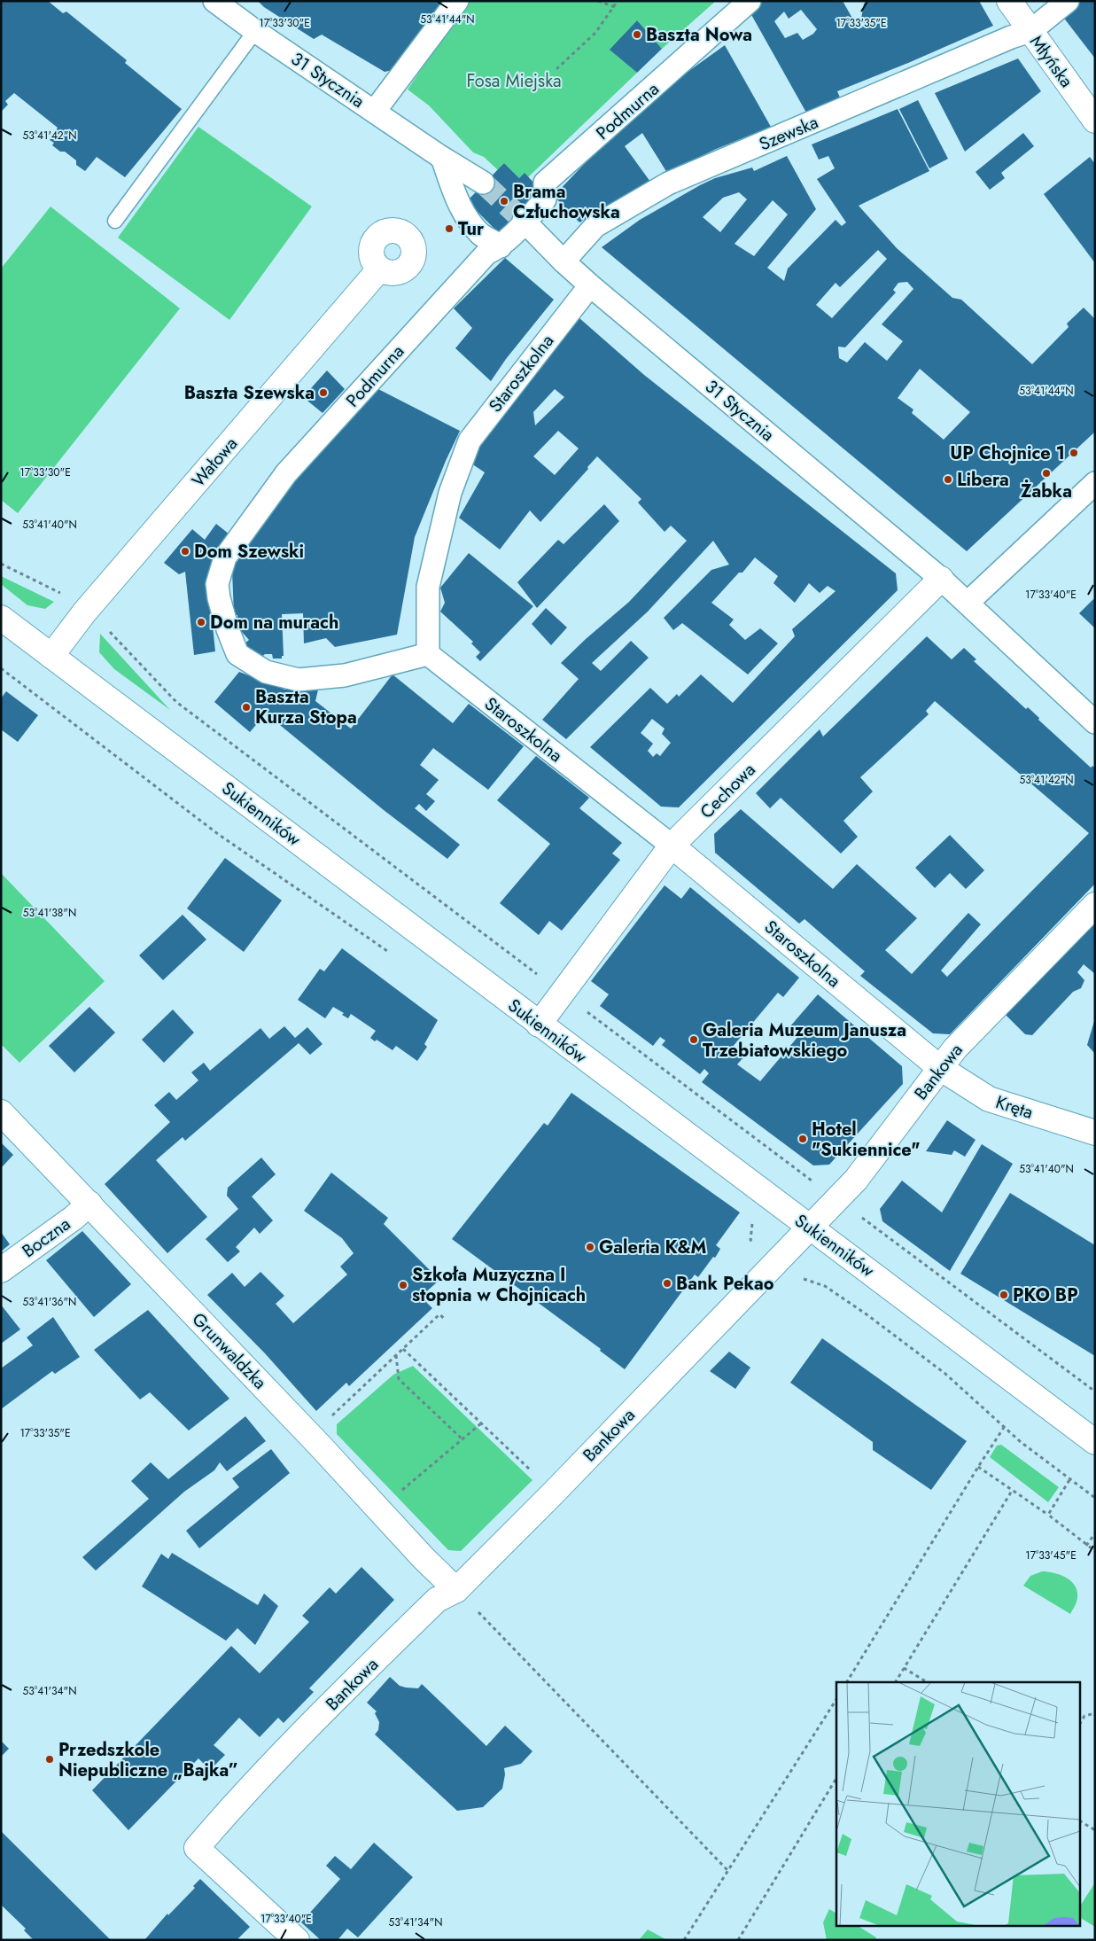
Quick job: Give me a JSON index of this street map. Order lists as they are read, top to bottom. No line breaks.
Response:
{"streets":{"street":["Młyńska","31 Stycznia","Podmurna","Szewska","Staroszkolna","Wałowa","Cechowa","Sukienników","Bankowa","Kręta","Boczna","Grunwaldzka"]},"crossings":[["Młyńska","Szewska"],["31 Stycznia","Podmurna"],["31 Stycznia","Szewska"],["31 Stycznia","Staroszkolna"],["31 Stycznia","Cechowa"],["Podmurna","Staroszkolna"],["Staroszkolna","Cechowa"],["Staroszkolna","Bankowa"],["Staroszkolna","Kręta"],["Wałowa","Sukienników"],["Cechowa","Sukienników"],["Sukienników","Bankowa"],["Bankowa","Kręta"],["Bankowa","Grunwaldzka"],["Boczna","Grunwaldzka"]],"parks":["Fosa Miejska"],"places":["Baszta Nowa","Brama Człuchowska","Tur","Baszta Szewska","UP Chojnice 1","Żabka","Libera","Dom Szewski","Dom na murach","Baszta Kurza Stopa","Galeria Muzeum Janusza Trzebiatowskiego","Hotel \"Sukiennice\"","Galeria K&M","Bank Pekao","Szkoła Muzyczna I stopnia w Chojnicach","PKO BP","Przedszkole Niepubliczne „Bajka”"],"coordinates":["53°41'44\"N","17°33'30\"E","17°33'35\"E","53°41'42\"N","53°41'40\"N","17°33'40\"E","53°41'38\"N","53°41'36\"N","17°33'45\"E","53°41'34\"N"]}
